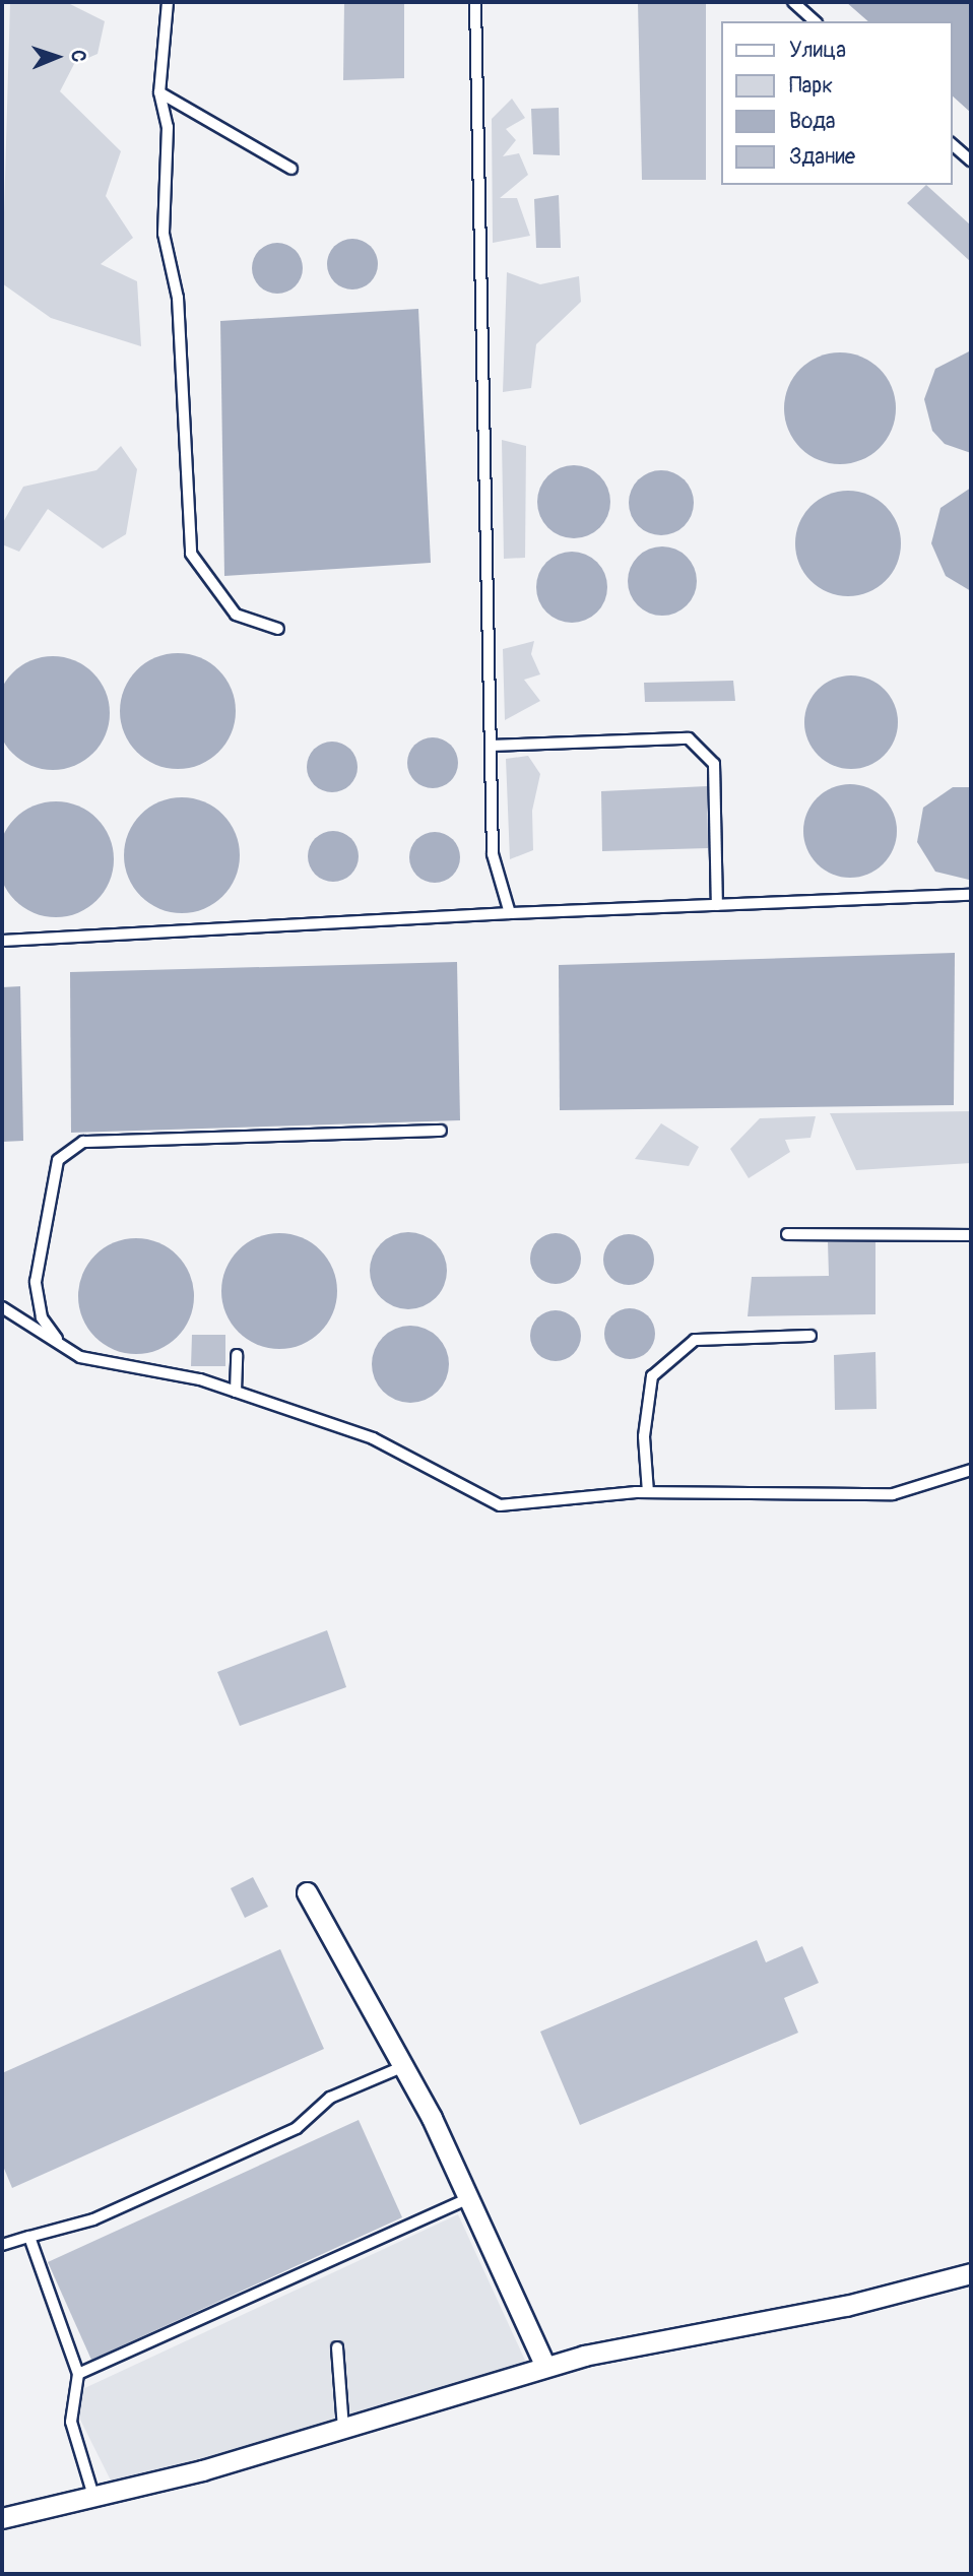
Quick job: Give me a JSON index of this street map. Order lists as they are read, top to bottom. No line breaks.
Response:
{"legend":["Улица","Парк","Вода","Здание"],"north":"right"}
